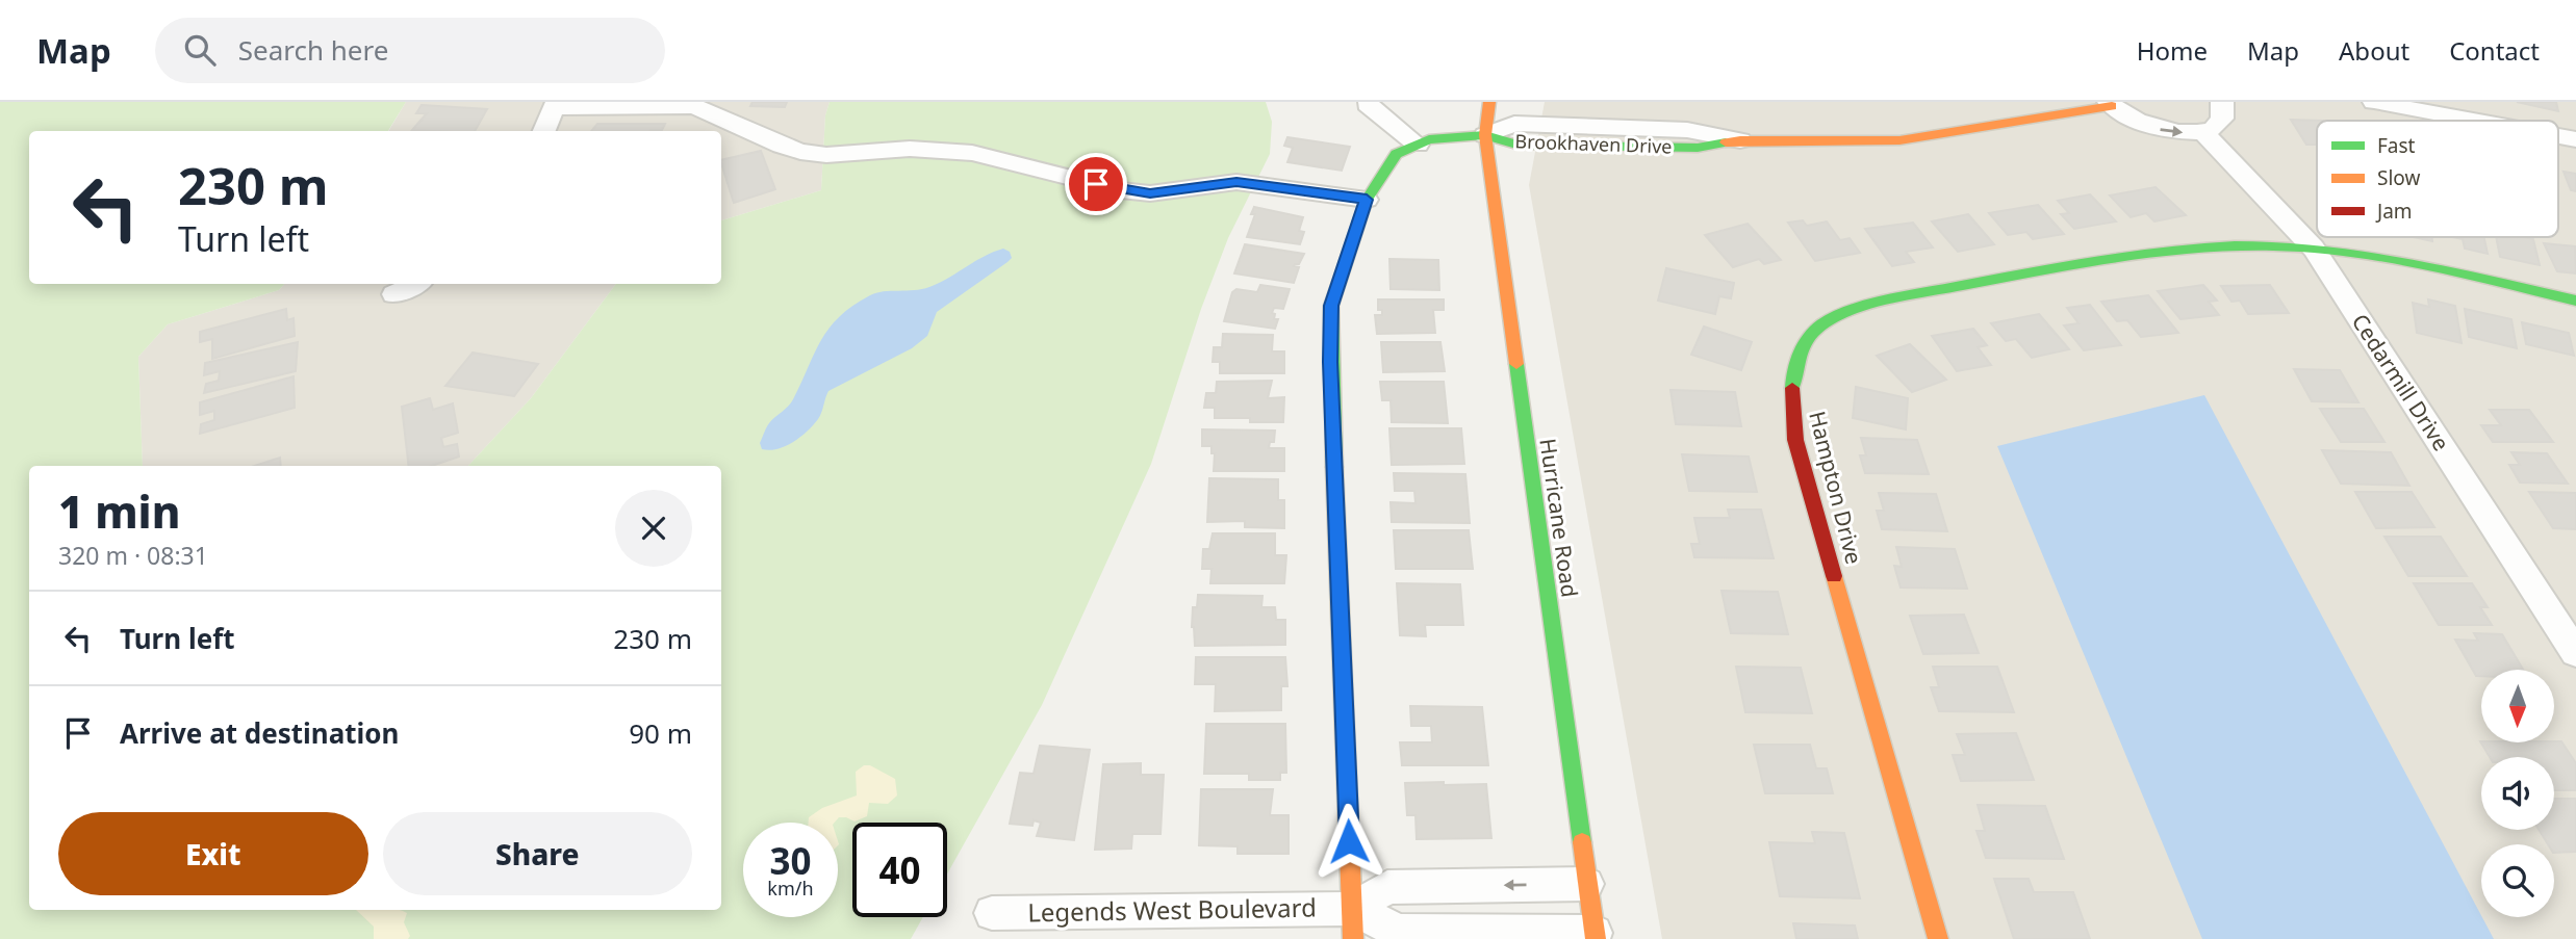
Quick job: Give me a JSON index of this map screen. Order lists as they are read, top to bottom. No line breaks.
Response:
{"streets":{"street":["Brookhaven Drive","Cedarmill Drive","Hampton Drive","Hurricane Road","Legends West Boulevard"]},"crossings":[["Brookhaven Drive","Hurricane Road"],["Cedarmill Drive","Hampton Drive"],["Hurricane Road","Legends West Boulevard"]],"legend":["Fast","Slow","Jam"],"north":"bottom","page":{"header":"Map","search":"Search here","nav":["Home","Map","About","Contact"],"turn":["230 m","Turn left"],"heading":["1 min","320 m · 08:31"],"list":[{"name":"Turn left","value":"230 m"},{"name":"Arrive at destination","value":"90 m"}],"buttons":["Exit","Share"],"speed":"30 km/h","limit":"40"}}
